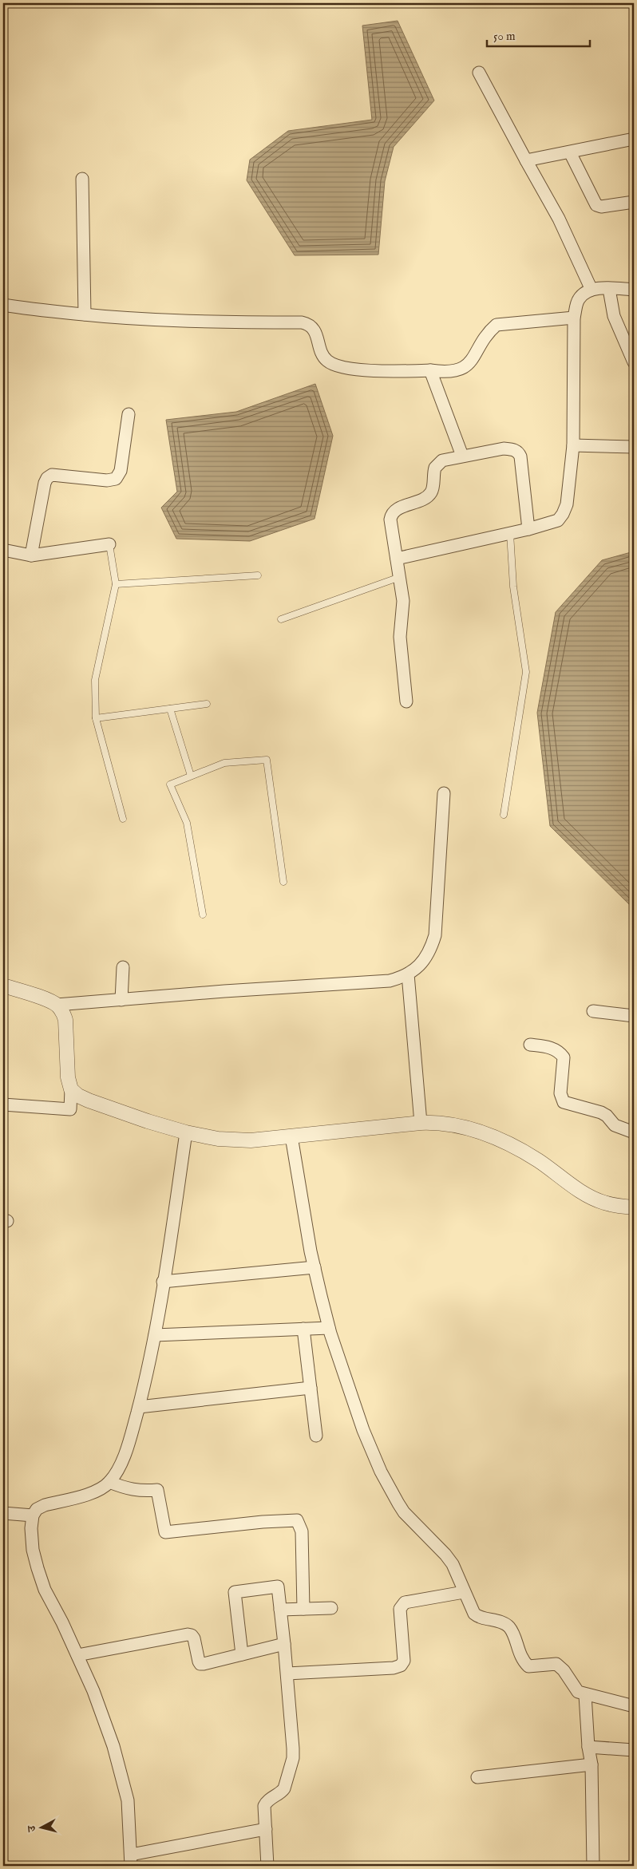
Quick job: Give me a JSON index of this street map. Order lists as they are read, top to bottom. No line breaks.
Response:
{"scale_bar":"50 m","north":"left"}
